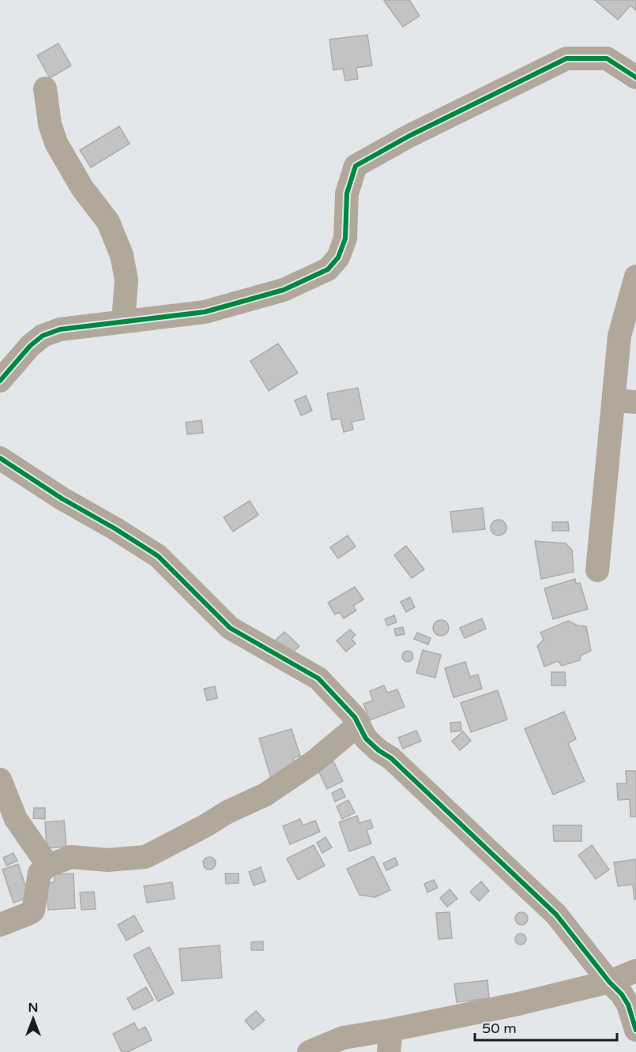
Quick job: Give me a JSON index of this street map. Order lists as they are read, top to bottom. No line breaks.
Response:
{"scale_bar":"50 m","north":"top"}
